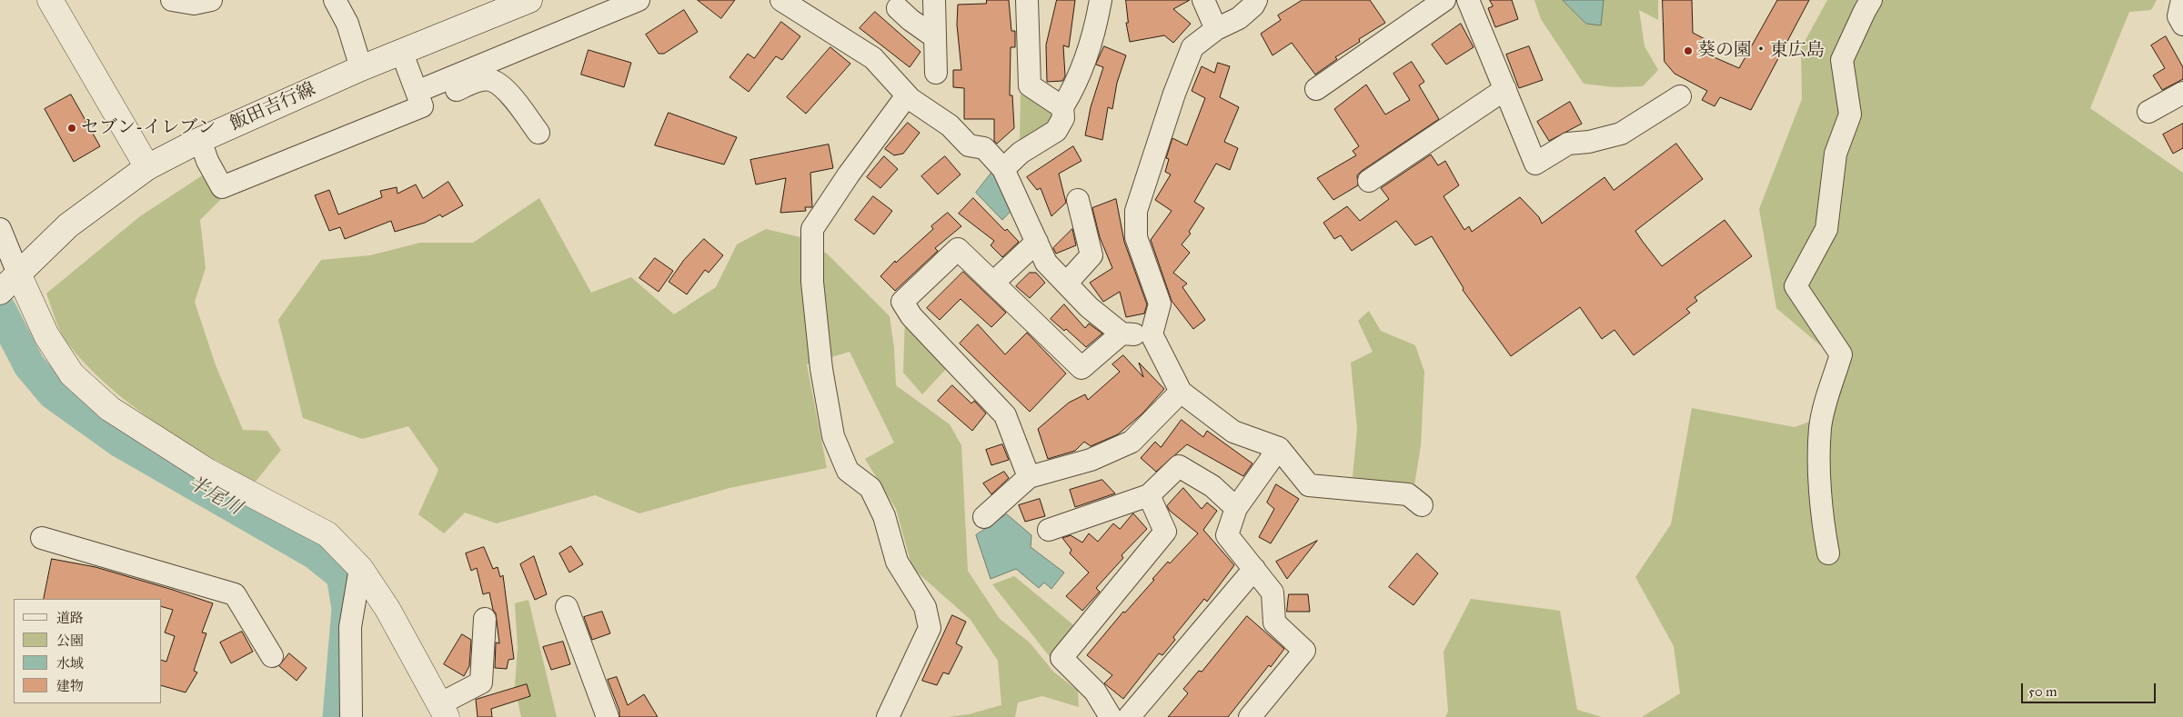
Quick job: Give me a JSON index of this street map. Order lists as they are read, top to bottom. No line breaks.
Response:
{"streets":{"street":["飯田吉行線"]},"water":["半尾川"],"places":["葵の園・東広島","セブン-イレブン"],"legend":["道路","公園","水域","建物"],"scale_bar":"50 m"}
